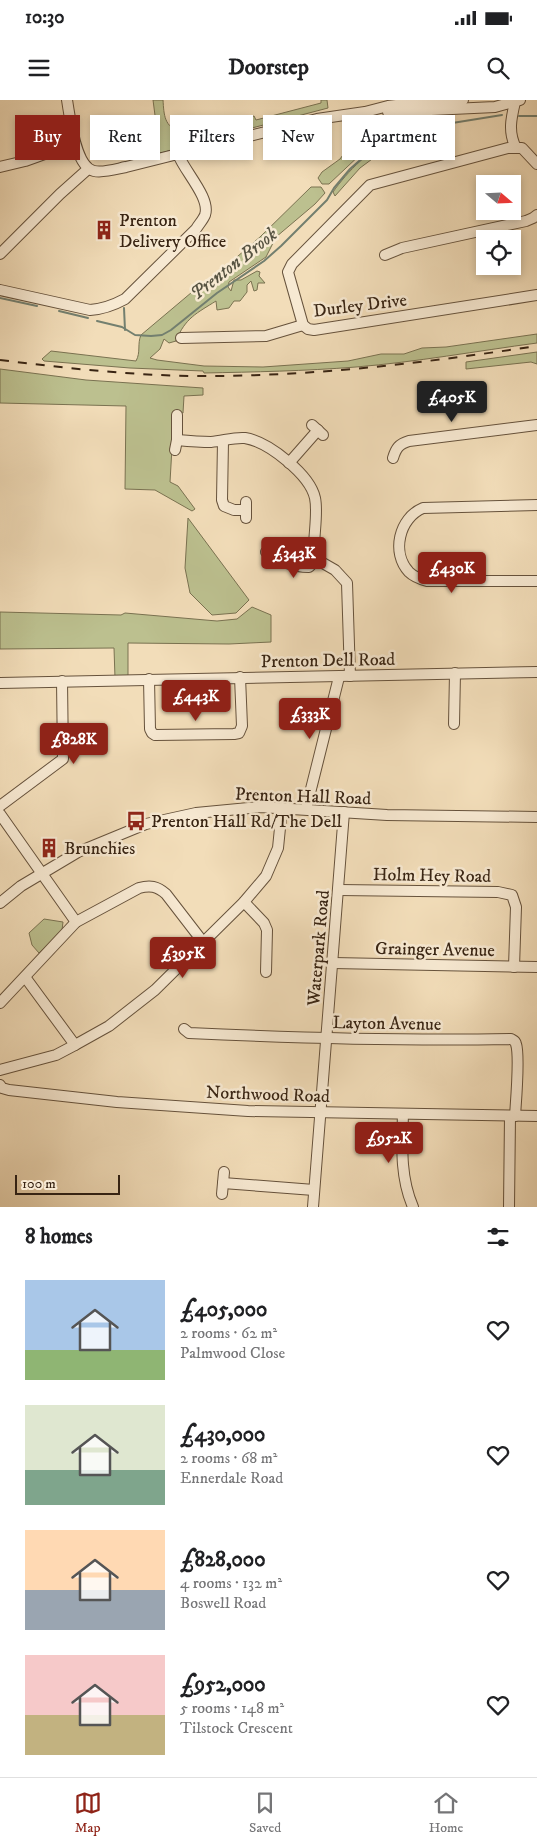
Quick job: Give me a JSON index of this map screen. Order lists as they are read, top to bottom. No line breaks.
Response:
{"streets":{"street":["Durley Drive","Prenton Dell Road","Prenton Hall Road","Holm Hey Road","Waterpark Road","Grainger Avenue","Layton Avenue","Northwood Road"]},"crossings":[["Prenton Hall Road","Waterpark Road"],["Holm Hey Road","Waterpark Road"],["Holm Hey Road","Grainger Avenue"],["Waterpark Road","Grainger Avenue"],["Waterpark Road","Layton Avenue"],["Waterpark Road","Northwood Road"],["Layton Avenue","Northwood Road"]],"water":["Prenton Brook"],"places":{"building":["Prenton Delivery Office","Brunchies"],"bus stop":["Prenton Hall Rd/The Dell"]},"scale_bar":"100 m","north":"right","page":{"status":"10:30","header":"Doorstep","chip":["Buy","Rent","Filters","New","Apartment"],"price":["£405K","£343K","£430K","£443K","£333K","£828K","£395K","£952K"],"scale":"100 m","heading":"8 homes","list":[{"name":"£405,000","note":"2 rooms · 62 m² · Palmwood Close"},{"name":"£430,000","note":"2 rooms · 68 m² · Ennerdale Road"},{"name":"£828,000","note":"4 rooms · 132 m² · Boswell Road"},{"name":"£952,000","note":"5 rooms · 148 m² · Tilstock Crescent"}],"tabs":["Map","Saved","Home"]}}
